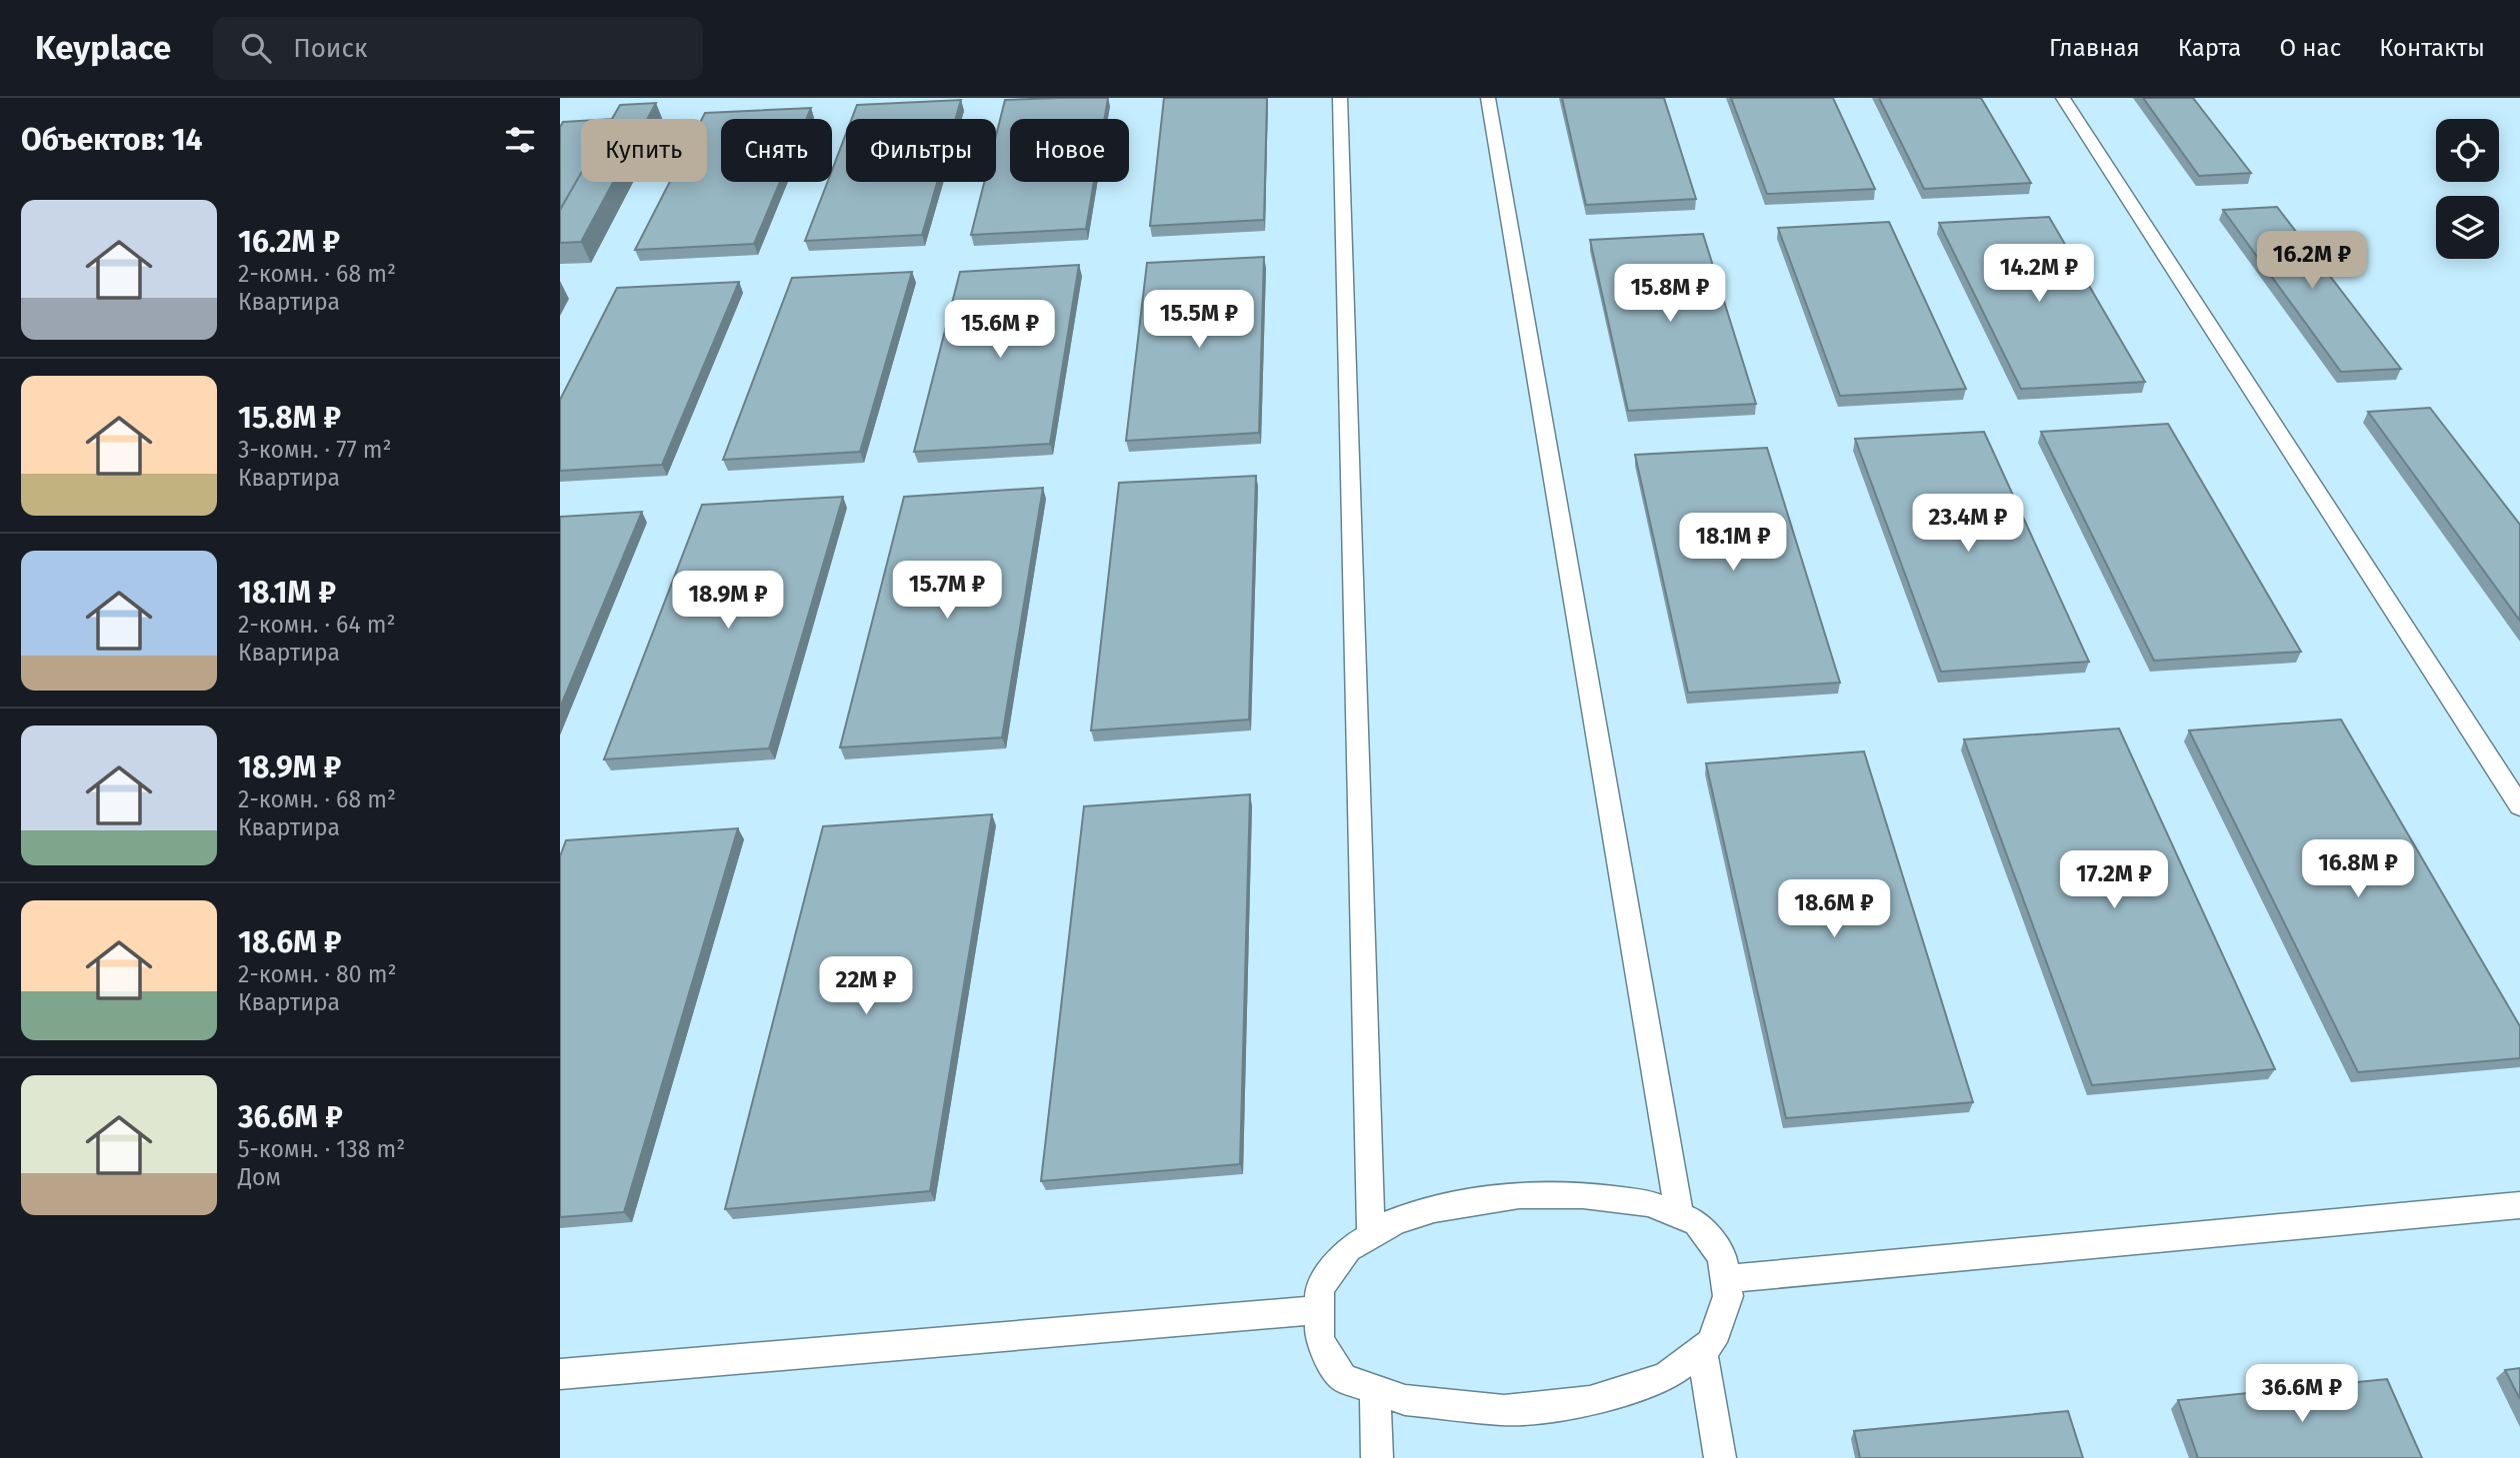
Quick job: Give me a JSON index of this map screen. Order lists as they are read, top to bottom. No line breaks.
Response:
{"page":{"header":"Keyplace","search":"Поиск","nav":["Главная","Карта","О нас","Контакты"],"heading":"Объектов: 14","chip":["Купить","Снять","Фильтры","Новое"],"list":[{"name":"16.2M ₽","note":"2-комн. · 68 m² · Квартира"},{"name":"15.8M ₽","note":"3-комн. · 77 m² · Квартира"},{"name":"18.1M ₽","note":"2-комн. · 64 m² · Квартира"},{"name":"18.9M ₽","note":"2-комн. · 68 m² · Квартира"},{"name":"18.6M ₽","note":"2-комн. · 80 m² · Квартира"},{"name":"36.6M ₽","note":"5-комн. · 138 m² · Дом"}],"price":["16.2M ₽","14.2M ₽","15.8M ₽","15.5M ₽","15.6M ₽","23.4M ₽","18.1M ₽","15.7M ₽","18.9M ₽","16.8M ₽","17.2M ₽","18.6M ₽","22M ₽","36.6M ₽"]}}
